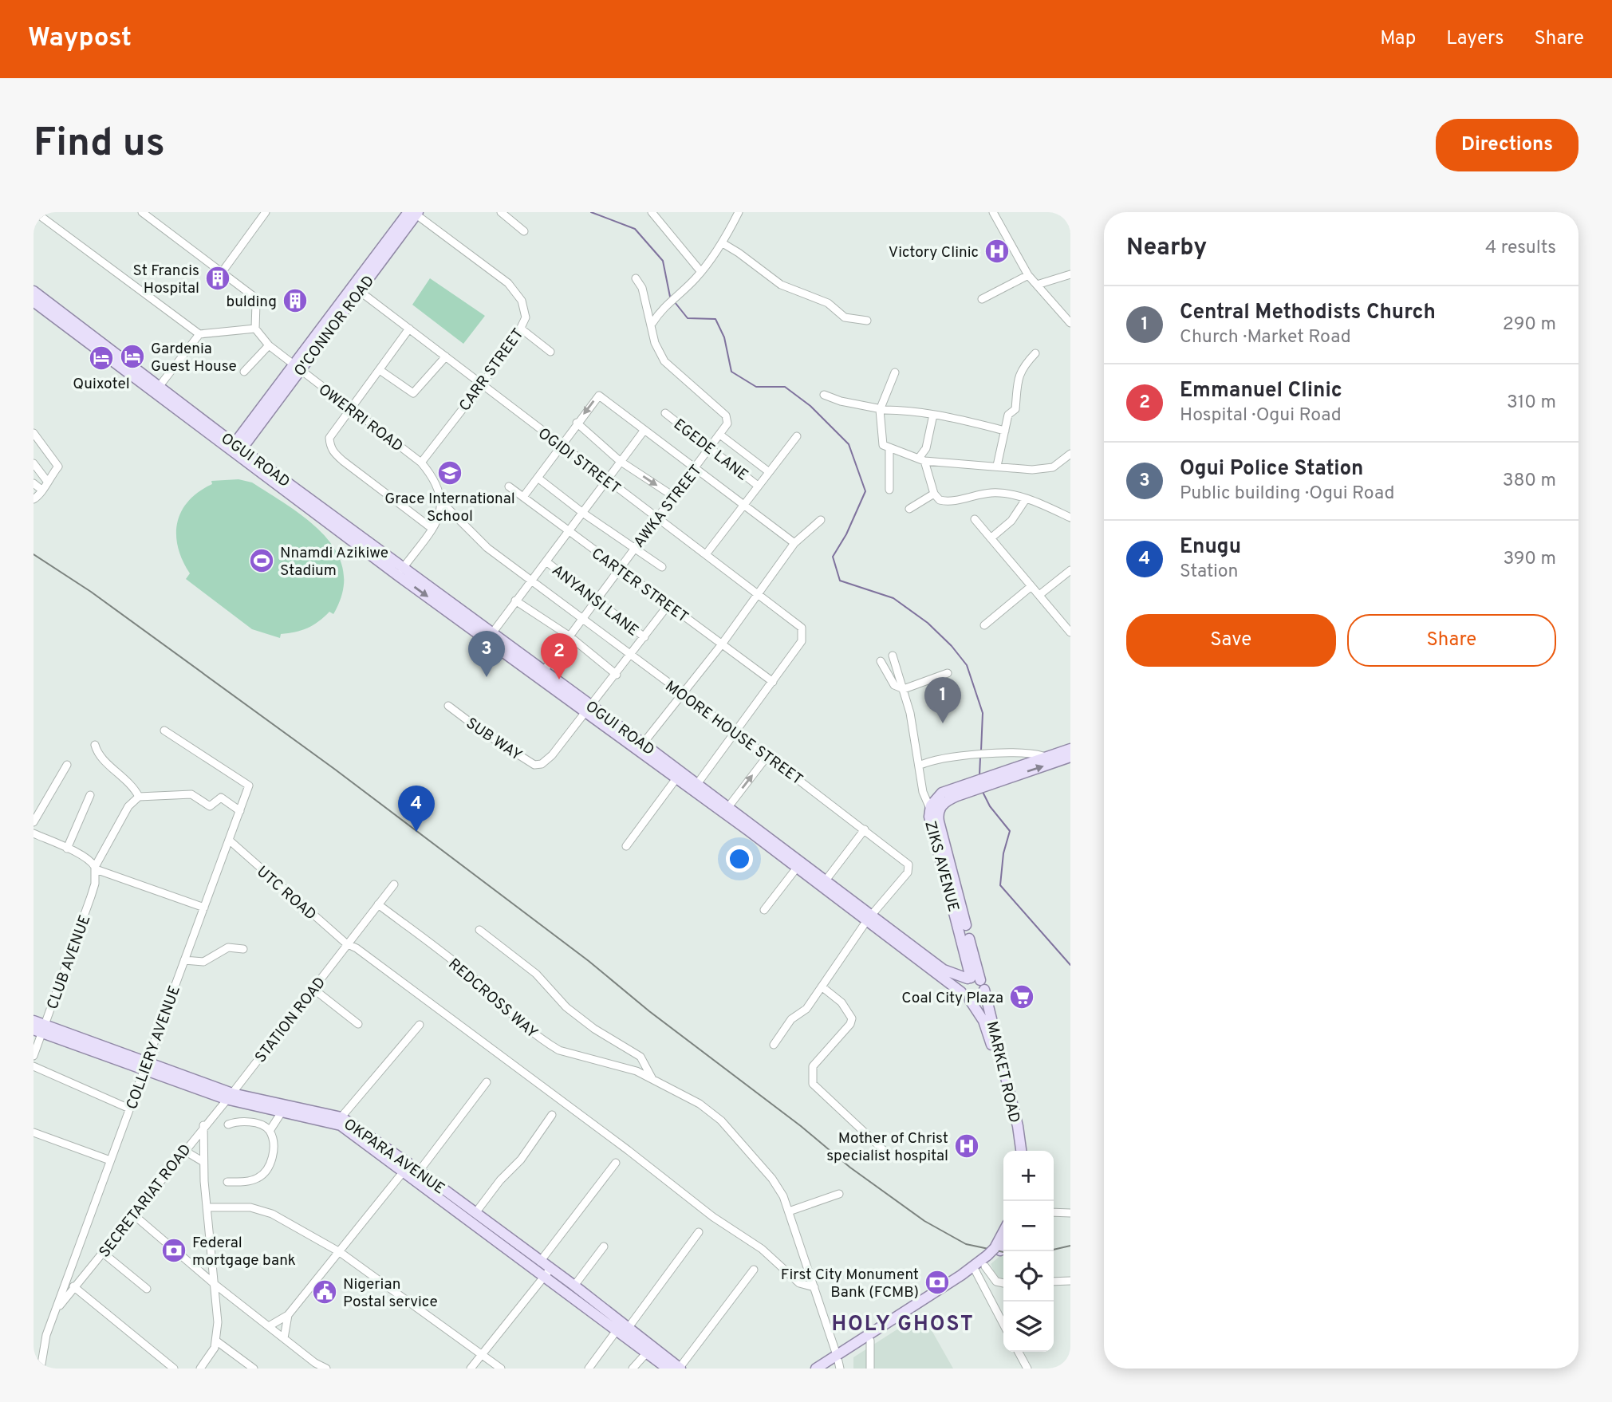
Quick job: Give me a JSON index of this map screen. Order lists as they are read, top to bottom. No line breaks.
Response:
{"streets":{"main road":["O'CONNOR ROAD","OGUI ROAD","ZIKS AVENUE","MARKET ROAD","OKPARA AVENUE"],"street":["CARR STREET","OWERRI ROAD","EGEDE LANE","OGIDI STREET","AWKA STREET","CARTER STREET","ANYANSI LANE","MOORE HOUSE STREET","SUB WAY","UTC ROAD","CLUB AVENUE","REDCROSS WAY","STATION ROAD","COLLIERY AVENUE","SECRETARIAT ROAD"]},"crossings":[["O'CONNOR ROAD","CARR STREET"],["O'CONNOR ROAD","OWERRI ROAD"],["O'CONNOR ROAD","OGUI ROAD"],["O'CONNOR ROAD","OGIDI STREET"],["CARR STREET","OWERRI ROAD"],["CARR STREET","OGIDI STREET"],["OWERRI ROAD","MOORE HOUSE STREET"],["EGEDE LANE","AWKA STREET"],["OGUI ROAD","AWKA STREET"],["OGUI ROAD","MOORE HOUSE STREET"],["OGUI ROAD","SUB WAY"],["OGUI ROAD","ZIKS AVENUE"],["OGUI ROAD","MARKET ROAD"],["OGIDI STREET","AWKA STREET"],["OGIDI STREET","CARTER STREET"],["AWKA STREET","CARTER STREET"],["AWKA STREET","ANYANSI LANE"],["AWKA STREET","MOORE HOUSE STREET"],["ZIKS AVENUE","MARKET ROAD"],["UTC ROAD","REDCROSS WAY"],["UTC ROAD","STATION ROAD"],["UTC ROAD","COLLIERY AVENUE"],["CLUB AVENUE","OKPARA AVENUE"],["REDCROSS WAY","STATION ROAD"],["STATION ROAD","OKPARA AVENUE"],["STATION ROAD","SECRETARIAT ROAD"],["COLLIERY AVENUE","OKPARA AVENUE"],["COLLIERY AVENUE","SECRETARIAT ROAD"],["OKPARA AVENUE","SECRETARIAT ROAD"]],"districts":["HOLY GHOST"],"places":{"hospital":["Victory Clinic","Mother of Christ specialist hospital"],"building":["St Francis Hospital","bulding"],"hotel":["Gardenia Guest House","Quixotel"],"school or university":["Grace International School"],"sports":["Nnamdi Azikiwe Stadium"],"supermarket":["Coal City Plaza"],"bank":["Federal mortgage bank","First City Monument Bank (FCMB)"],"public building":["Nigerian Postal service"]},"page":{"header":"Waypost","nav":["Map","Layers","Share"],"buttons":["Directions",["Save","Share"]],"title":"Find us","heading":["Nearby","4 results"],"list":[{"mark":"1","name":"Central Methodists Church","note":"Church · Market Road","value":"290 m"},{"mark":"2","name":"Emmanuel Clinic","note":"Hospital · Ogui Road","value":"310 m"},{"mark":"3","name":"Ogui Police Station","note":"Public building · Ogui Road","value":"380 m"},{"mark":"4","name":"Enugu","note":"Station","value":"390 m"}],"pins":["3","2","1","4"],"map_buttons":["+","−"]}}
